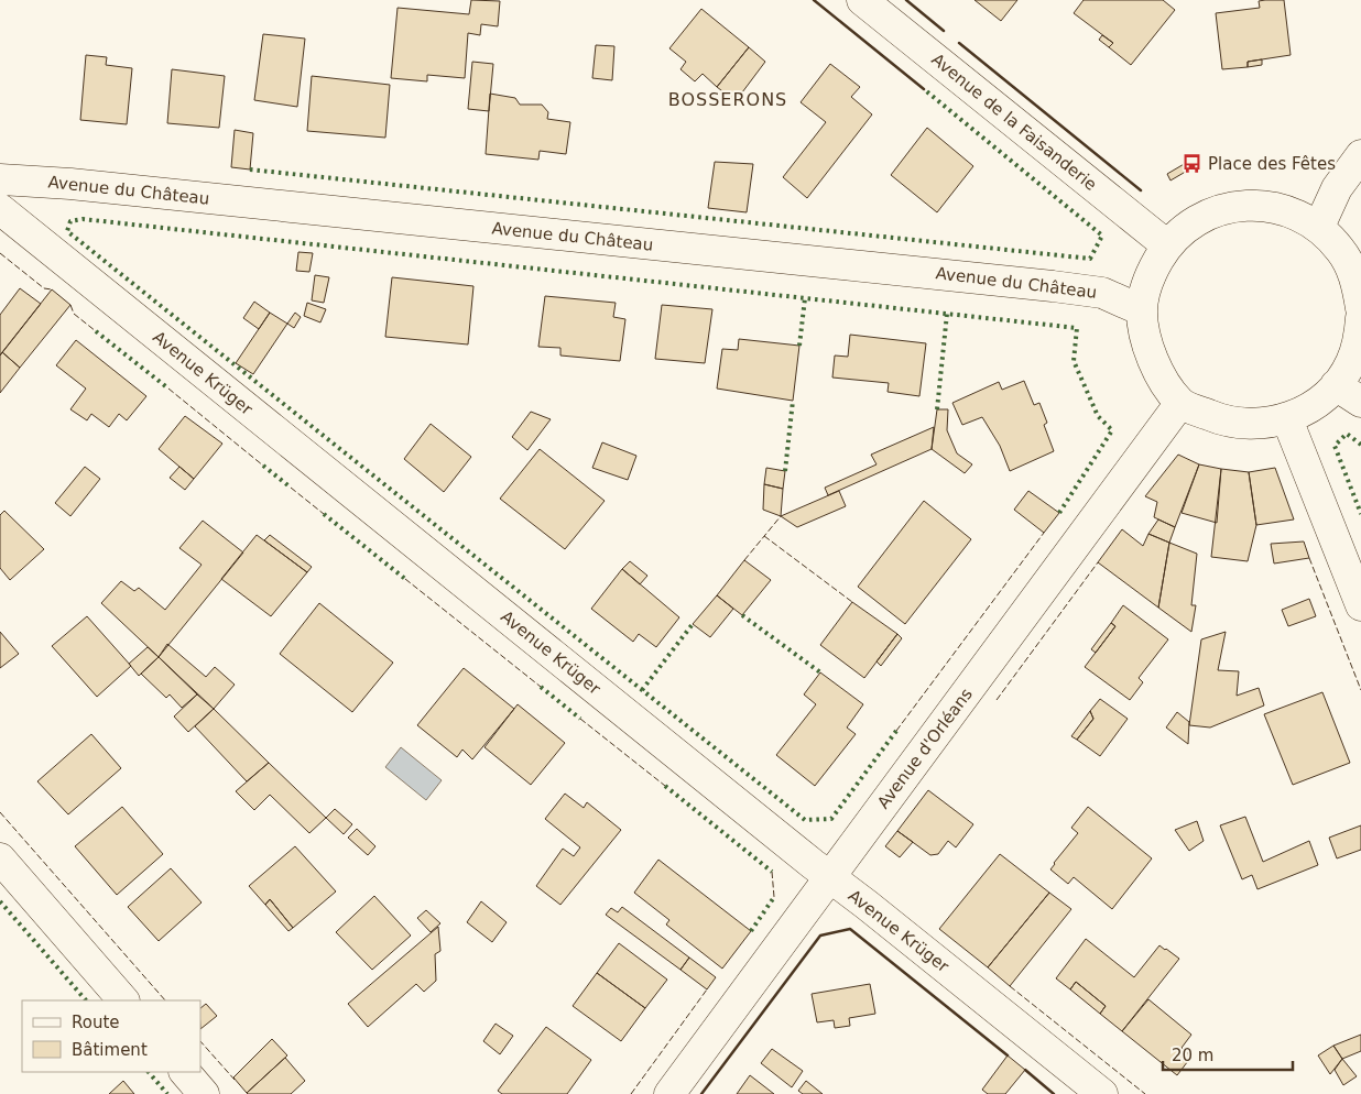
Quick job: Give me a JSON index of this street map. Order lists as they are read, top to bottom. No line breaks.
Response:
{"streets":{"street":["Avenue de la Faisanderie","Avenue du Château","Avenue Krüger","Avenue d'Orléans"]},"crossings":[["Avenue Krüger","Avenue d'Orléans"]],"districts":["BOSSERONS"],"places":{"bus stop":["Place des Fêtes"]},"legend":["Route","Bâtiment"],"scale_bar":"20 m"}
